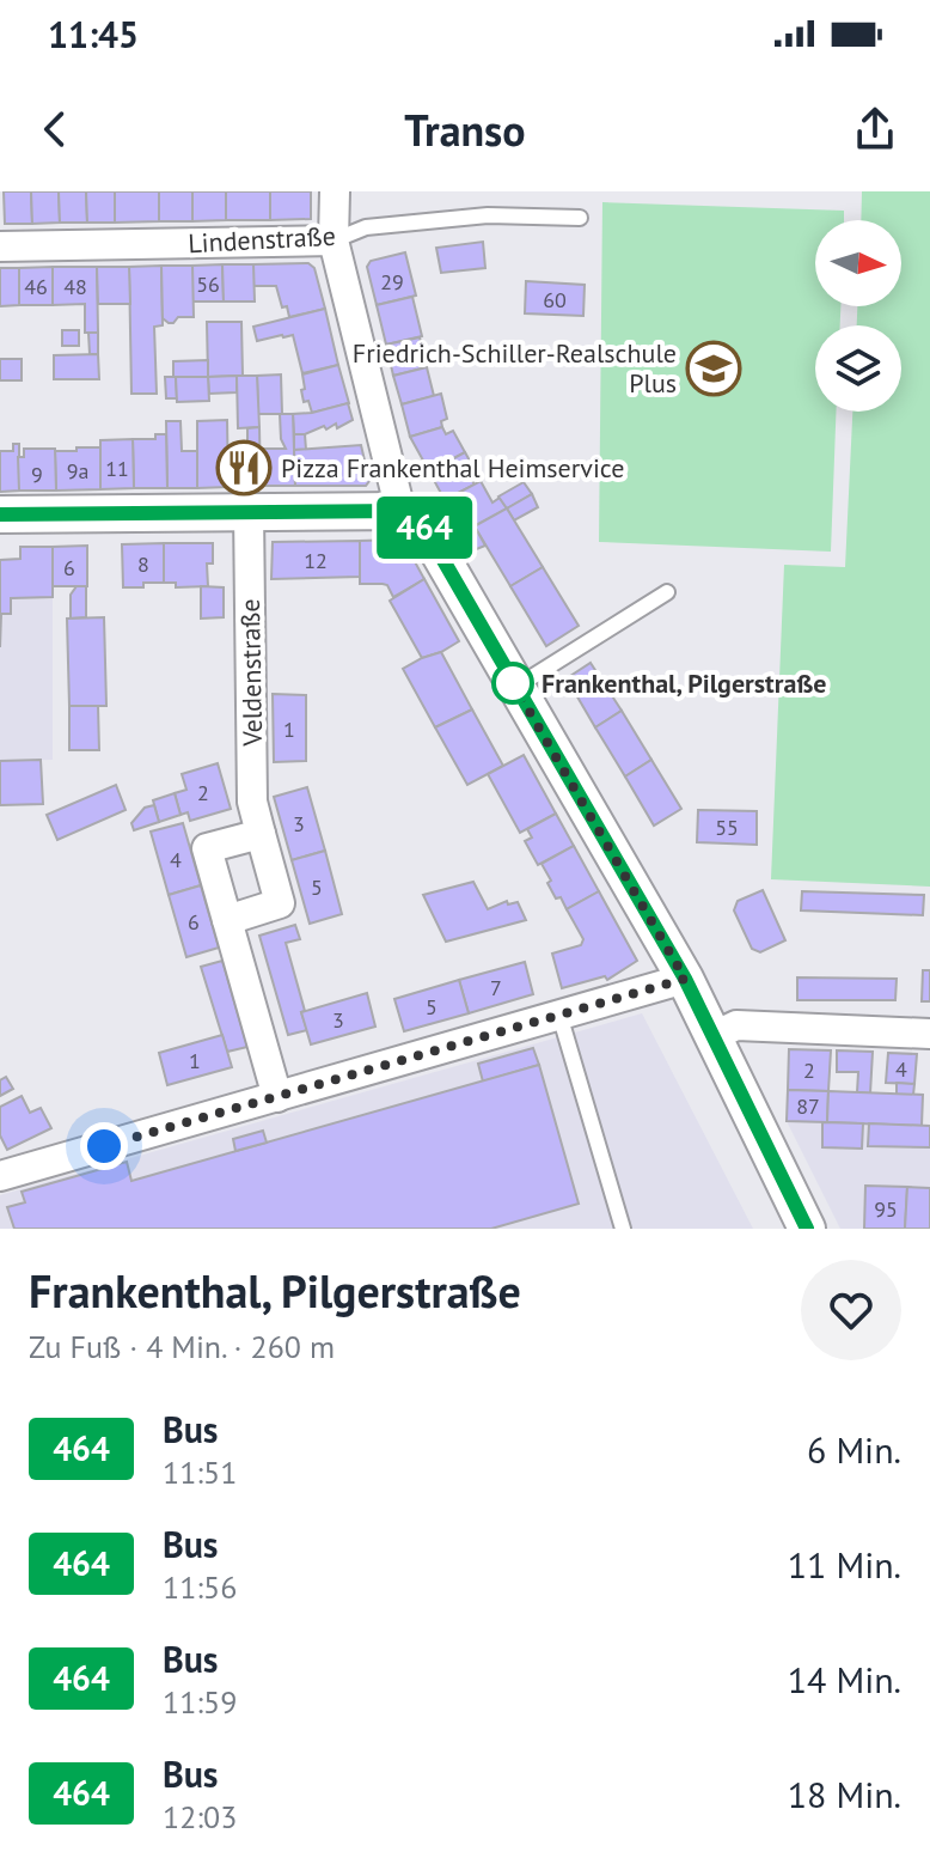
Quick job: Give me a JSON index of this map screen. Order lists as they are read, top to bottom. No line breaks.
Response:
{"streets":{"street":["Lindenstraße","Veldenstraße"]},"places":{"school or university":["Friedrich-Schiller-Realschule Plus"],"restaurant":["Pizza Frankenthal Heimservice"],"other":["Frankenthal, Pilgerstraße"]},"lines":["bus line 464"],"house_numbers":["29","56","46","48","60","11","9a","9","12","8","6","1","2","3","55","4","5","6","7","5","3","1","4","2","87","95"],"north":"right","page":{"status":"11:45","header":"Transo","on_map":"464","heading":["Frankenthal, Pilgerstraße","Zu Fuß · 4 Min. · 260 m"],"list":[{"mark":"464","name":"Bus","note":"11:51","value":"6 Min."},{"mark":"464","name":"Bus","note":"11:56","value":"11 Min."},{"mark":"464","name":"Bus","note":"11:59","value":"14 Min."},{"mark":"464","name":"Bus","note":"12:03","value":"18 Min."}]}}
